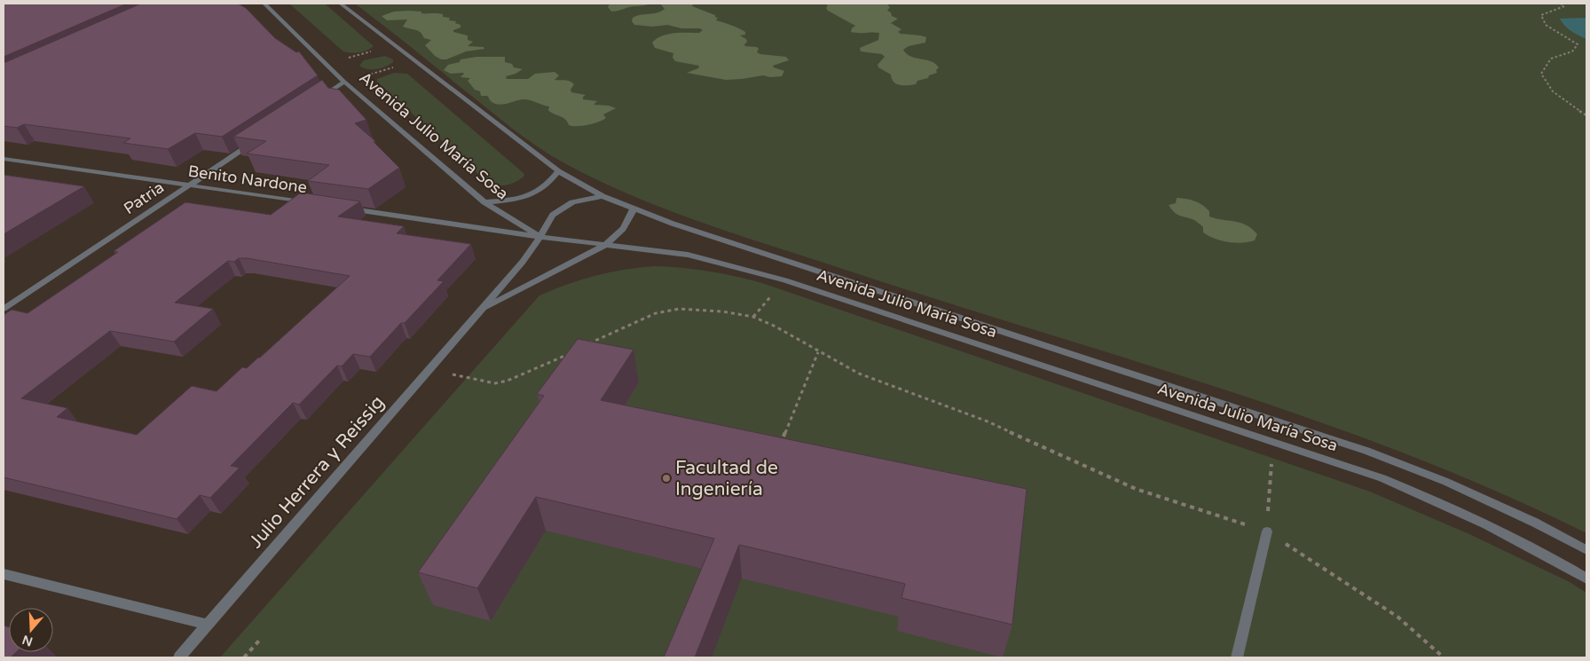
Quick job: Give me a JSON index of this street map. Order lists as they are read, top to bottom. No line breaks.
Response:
{"streets":{"street":["Avenida Julio María Sosa","Benito Nardone","Patria","Julio Herrera y Reissig"]},"crossings":[["Avenida Julio María Sosa","Julio Herrera y Reissig"],["Benito Nardone","Patria"]],"places":["Facultad de Ingeniería"],"north":"bottom"}
